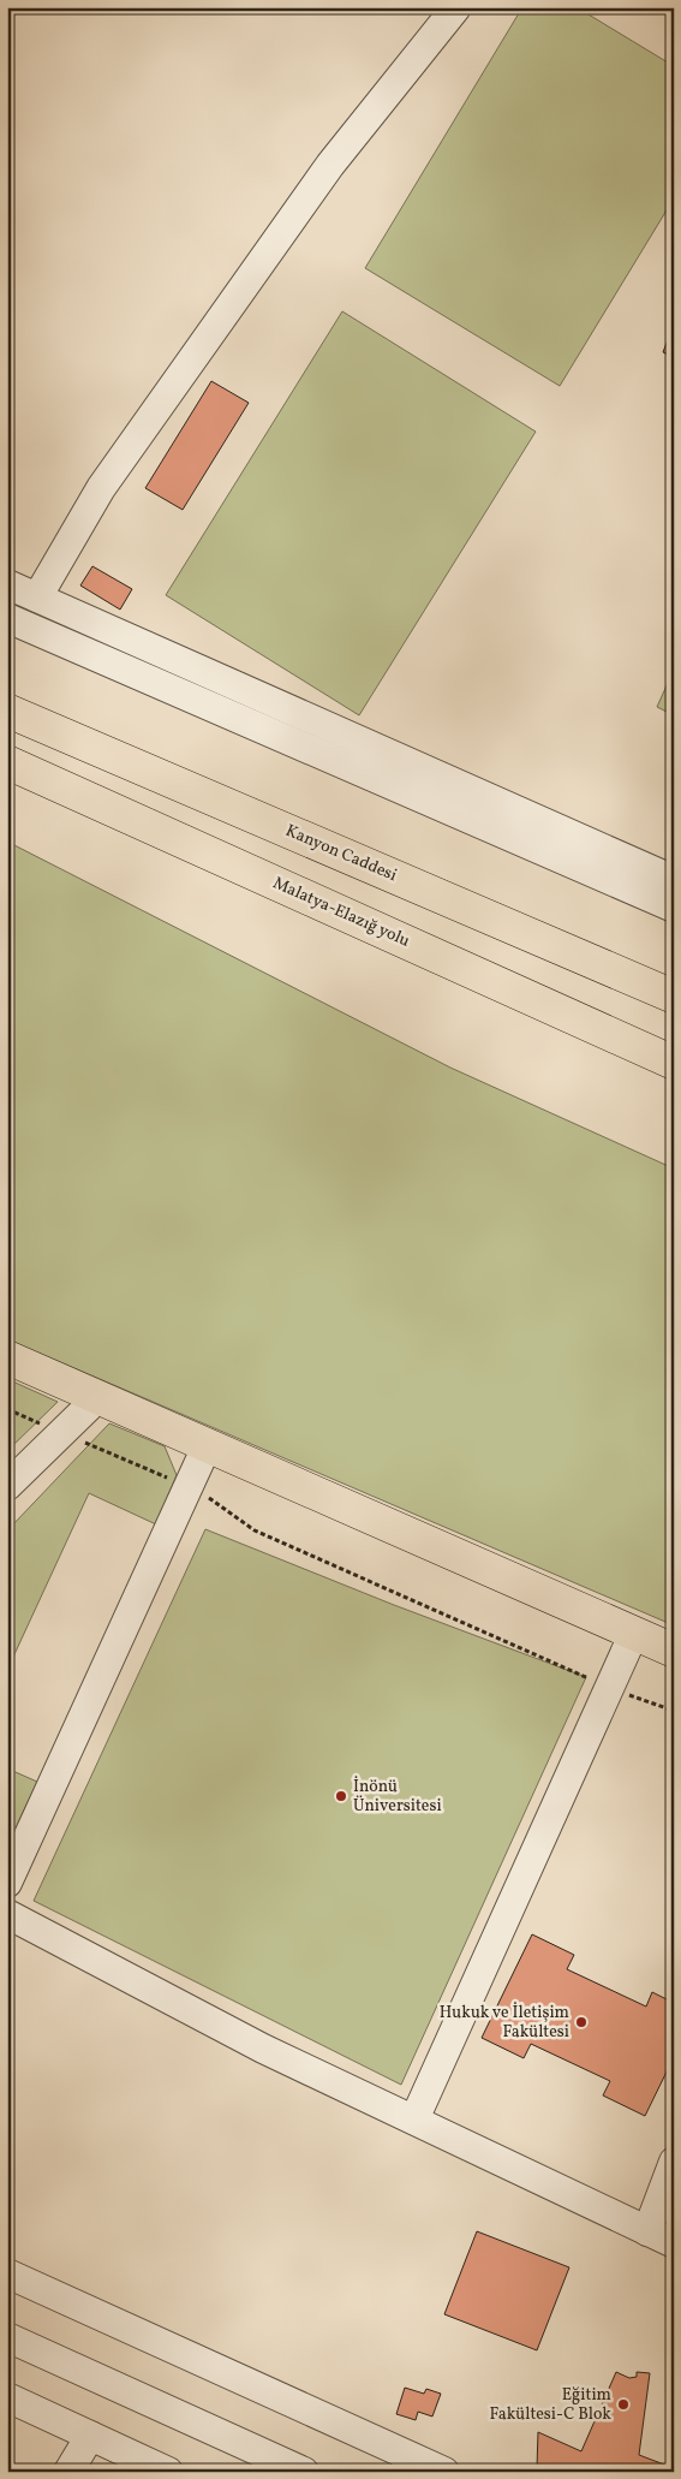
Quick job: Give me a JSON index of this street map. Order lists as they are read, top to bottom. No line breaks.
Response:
{"streets":{"main road":["Kanyon Caddesi","Malatya-Elazığ yolu"]},"places":["İnönü Üniversitesi","Hukuk ve İletişim Fakültesi","Eğitim Fakültesi-C Blok"]}
